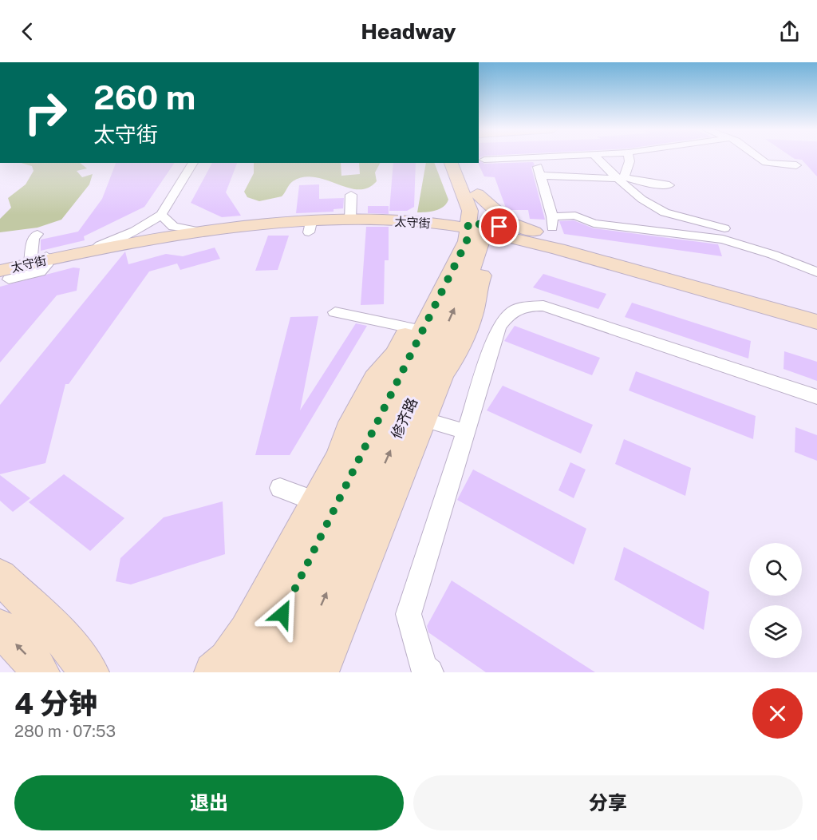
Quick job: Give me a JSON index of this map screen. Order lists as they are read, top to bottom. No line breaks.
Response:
{"streets":{"street":["太守街","修齐路"]},"crossings":[["太守街","修齐路"]],"page":{"header":"Headway","turn":["260 m","太守街"],"heading":["4 分钟","280 m · 07:53"],"buttons":["退出","分享"]}}
